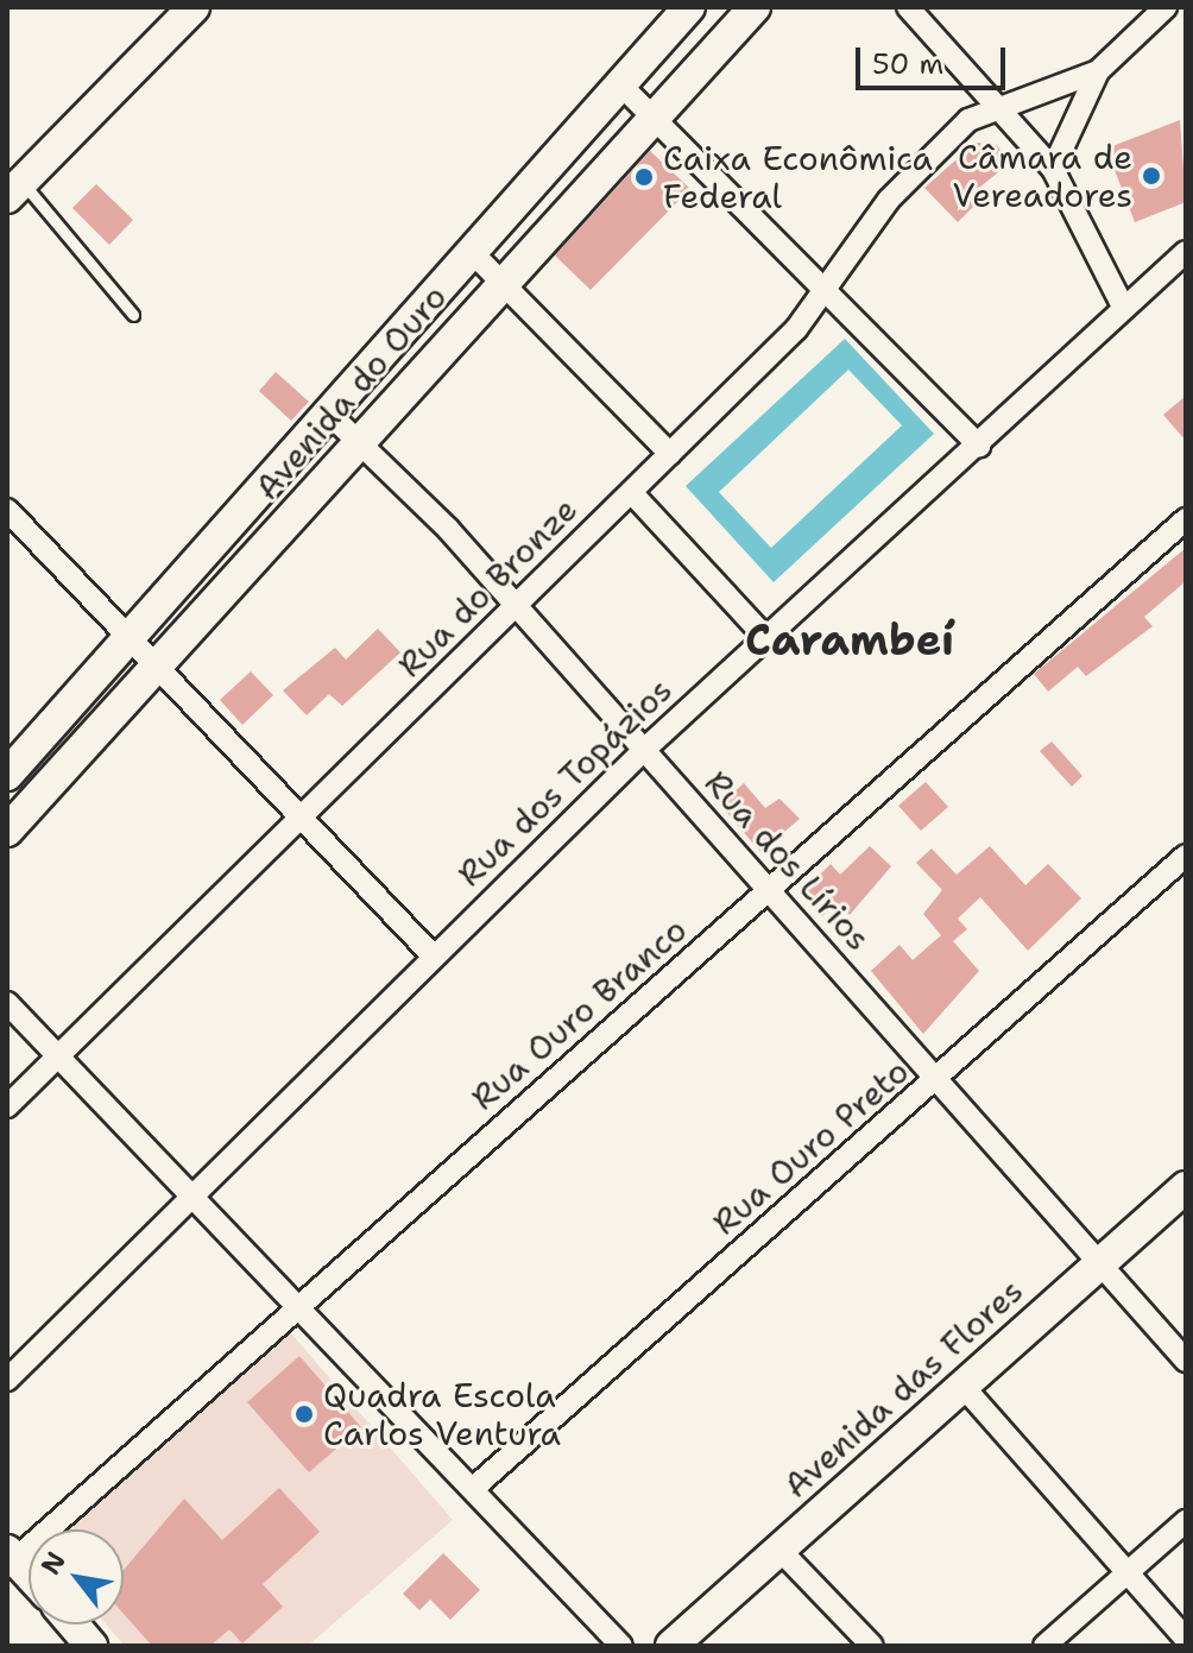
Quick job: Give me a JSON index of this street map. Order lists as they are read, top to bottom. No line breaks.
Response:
{"streets":{"street":["Avenida do Ouro","Rua do Bronze","Rua dos Topázios","Rua dos Lírios","Rua Ouro Branco","Rua Ouro Preto","Avenida das Flores"]},"crossings":[["Avenida do Ouro","Rua dos Lírios"],["Rua do Bronze","Rua dos Lírios"],["Rua dos Topázios","Rua dos Lírios"],["Rua dos Lírios","Rua Ouro Branco"],["Rua dos Lírios","Rua Ouro Preto"],["Rua dos Lírios","Avenida das Flores"]],"districts":["Carambeí"],"places":["Câmara de Vereadores","Caixa Econômica Federal","Quadra Escola Carlos Ventura"],"scale_bar":"50 m","north":"top left"}
